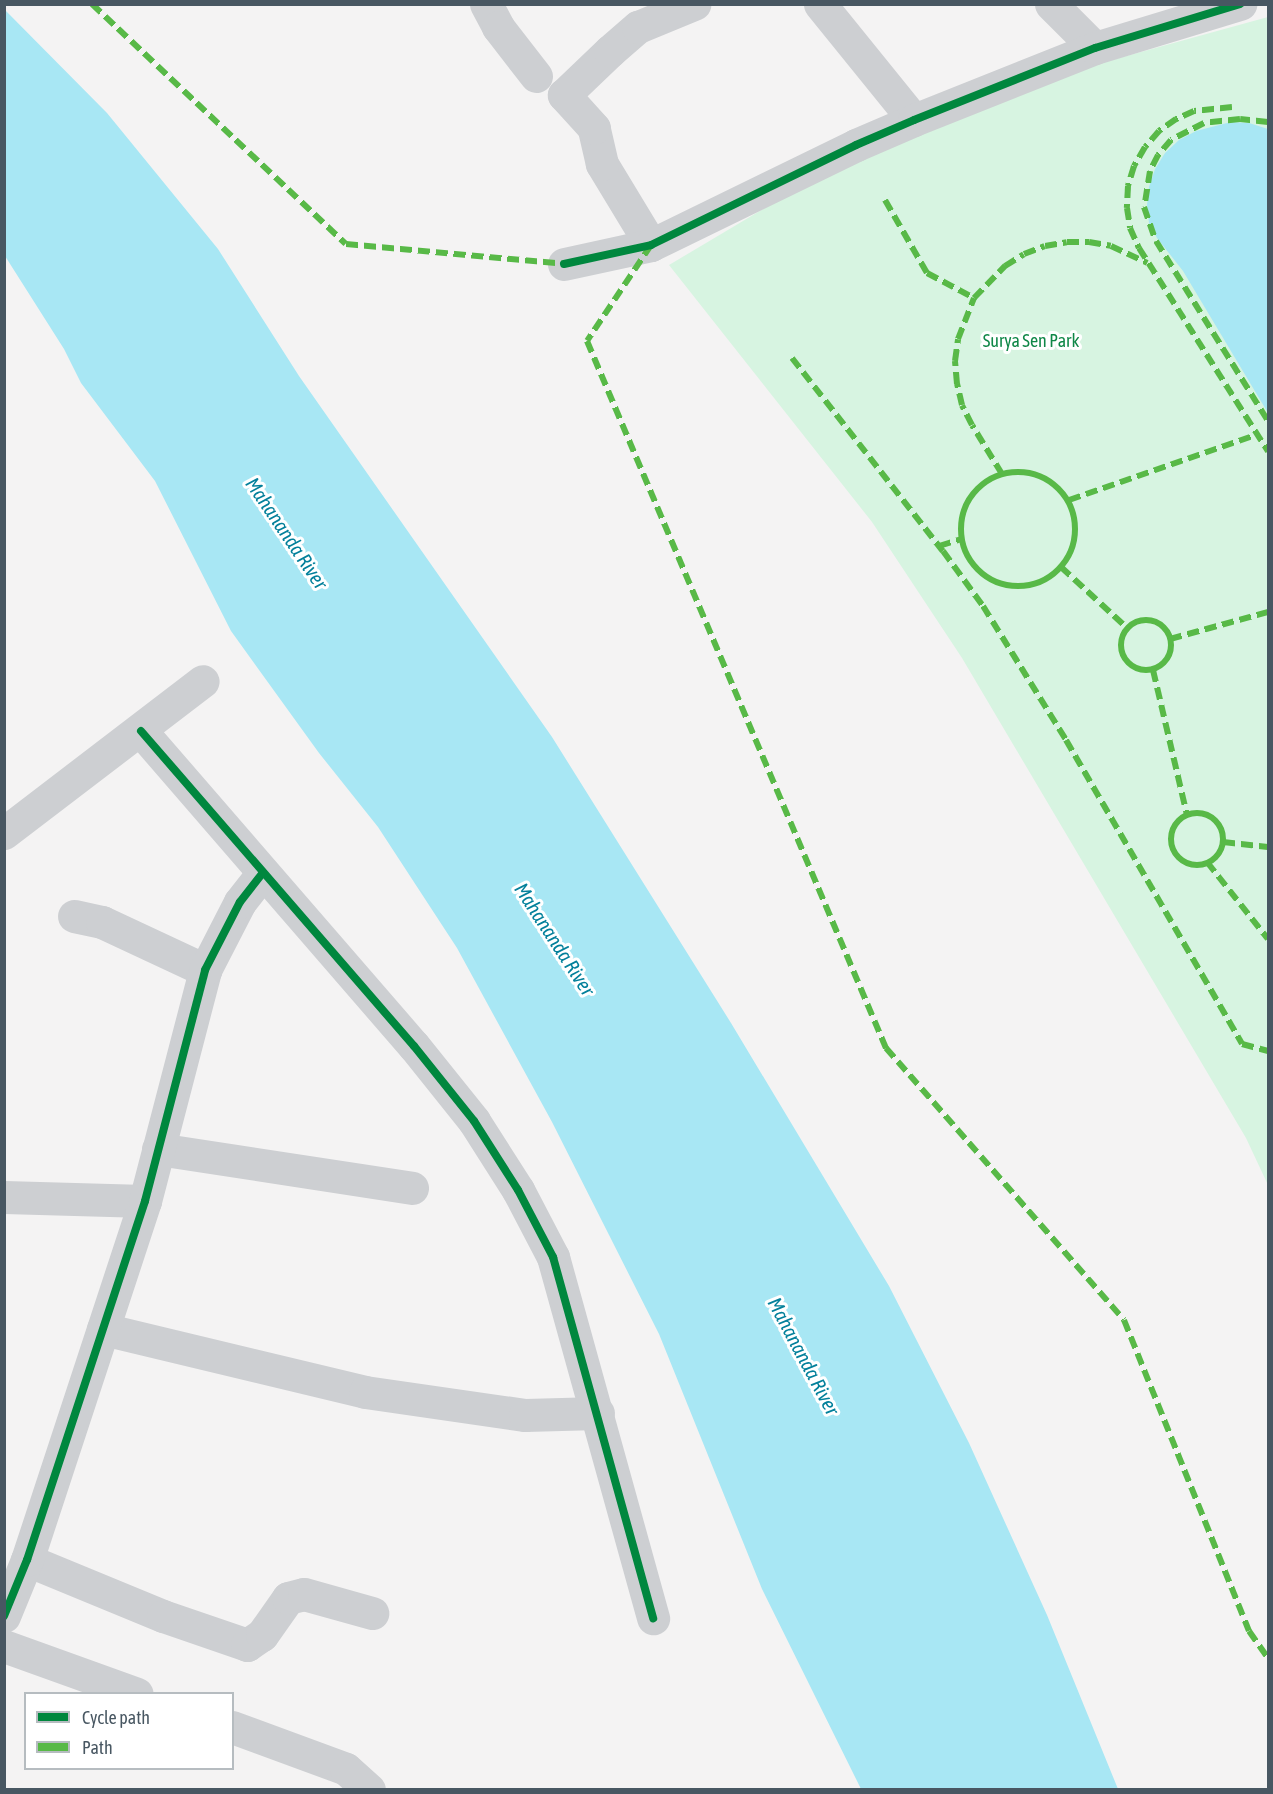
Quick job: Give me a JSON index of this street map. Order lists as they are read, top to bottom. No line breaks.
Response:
{"water":["Mahananda River"],"parks":["Surya Sen Park"],"legend":["Cycle path","Path"]}
